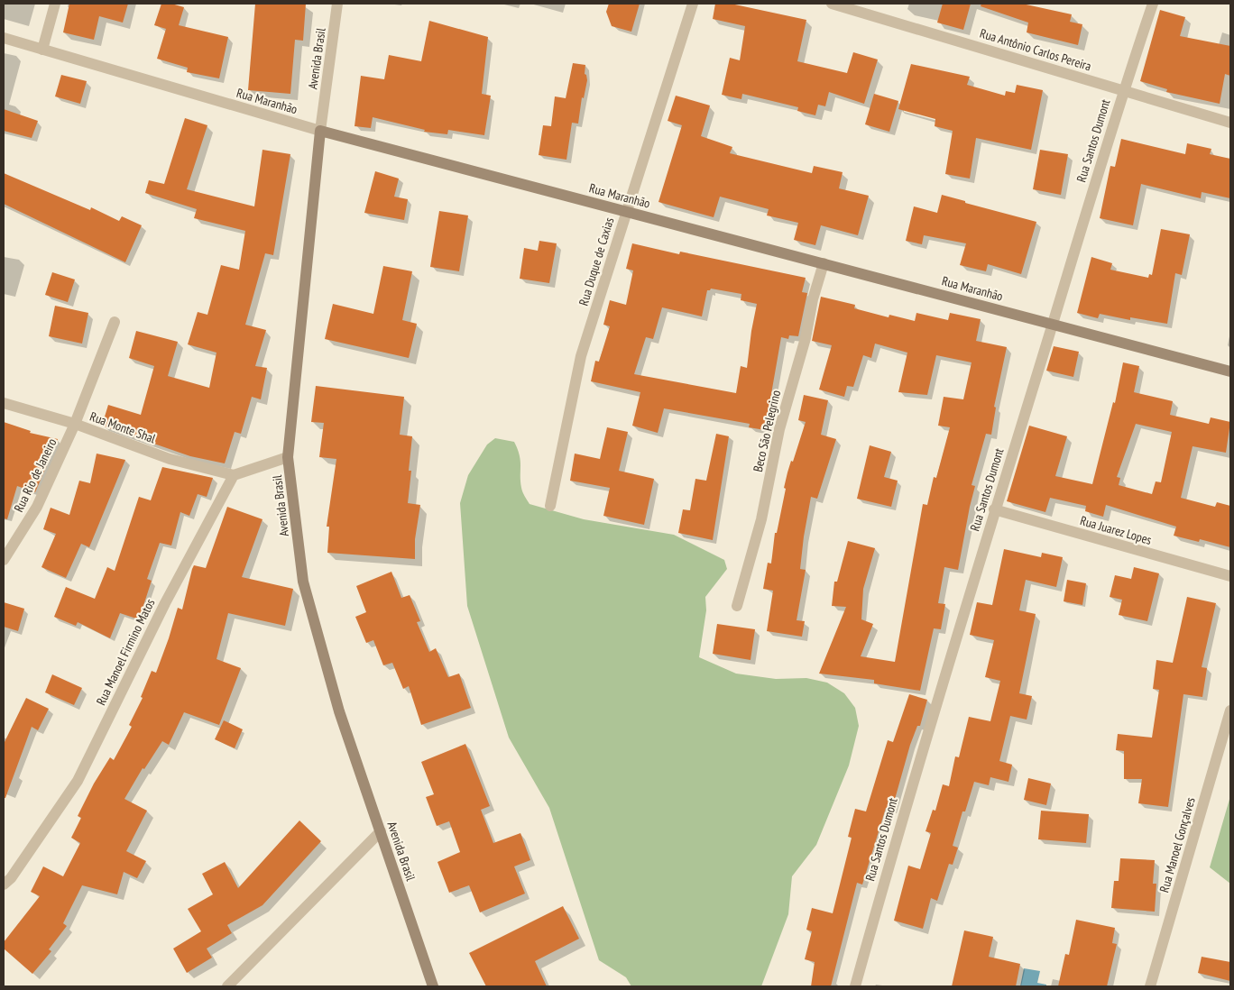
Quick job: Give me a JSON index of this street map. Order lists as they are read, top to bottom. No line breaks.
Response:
{"streets":{"street":["Rua Antônio Carlos Pereira","Avenida Brasil","Rua Maranhão","Rua Santos Dumont","Rua Duque de Caxias","Rua Monte Shal","Beco São Pelegrino","Rua Rio de Janeiro","Rua Juarez Lopes","Rua Manoel Firmino Matos","Rua Manoel Gonçalves"]},"crossings":[["Rua Antônio Carlos Pereira","Rua Santos Dumont"],["Avenida Brasil","Rua Maranhão"],["Rua Maranhão","Rua Santos Dumont"],["Rua Maranhão","Rua Duque de Caxias"],["Rua Maranhão","Beco São Pelegrino"],["Rua Santos Dumont","Rua Juarez Lopes"],["Rua Monte Shal","Rua Rio de Janeiro"],["Rua Monte Shal","Rua Manoel Firmino Matos"]]}
